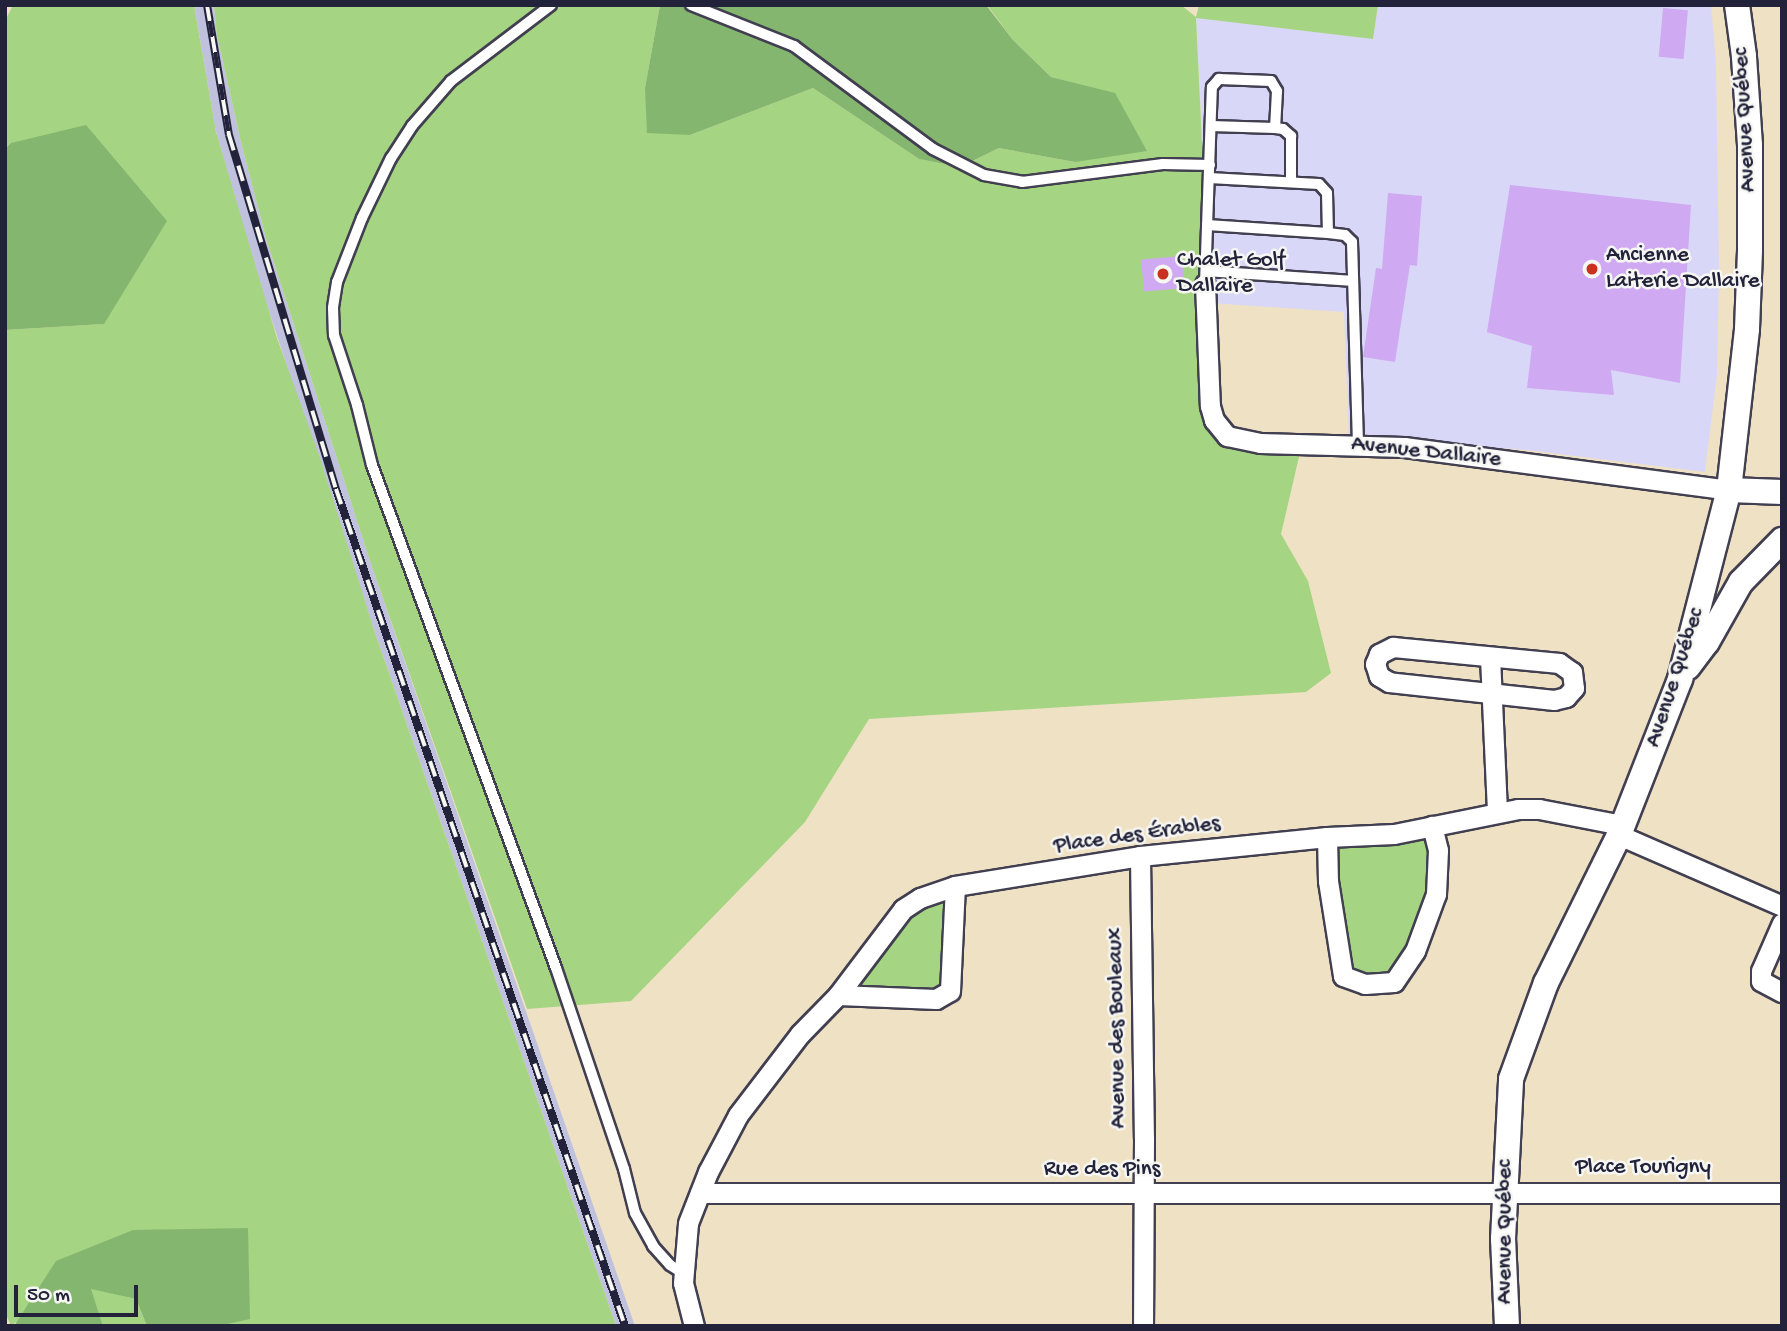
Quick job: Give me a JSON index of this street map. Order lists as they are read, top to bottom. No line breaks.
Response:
{"streets":{"street":["Avenue Québec","Avenue Dallaire","Place des Érables","Avenue des Bouleaux","Place Tourigny","Rue des Pins"]},"crossings":[["Avenue Québec","Avenue Dallaire"],["Avenue Québec","Place des Érables"],["Avenue Québec","Place Tourigny"],["Avenue Québec","Rue des Pins"],["Place des Érables","Avenue des Bouleaux"],["Place des Érables","Rue des Pins"],["Avenue des Bouleaux","Rue des Pins"],["Place Tourigny","Rue des Pins"]],"places":["Ancienne Laiterie Dallaire","Chalet Golf Dallaire"],"scale_bar":"50 m"}
